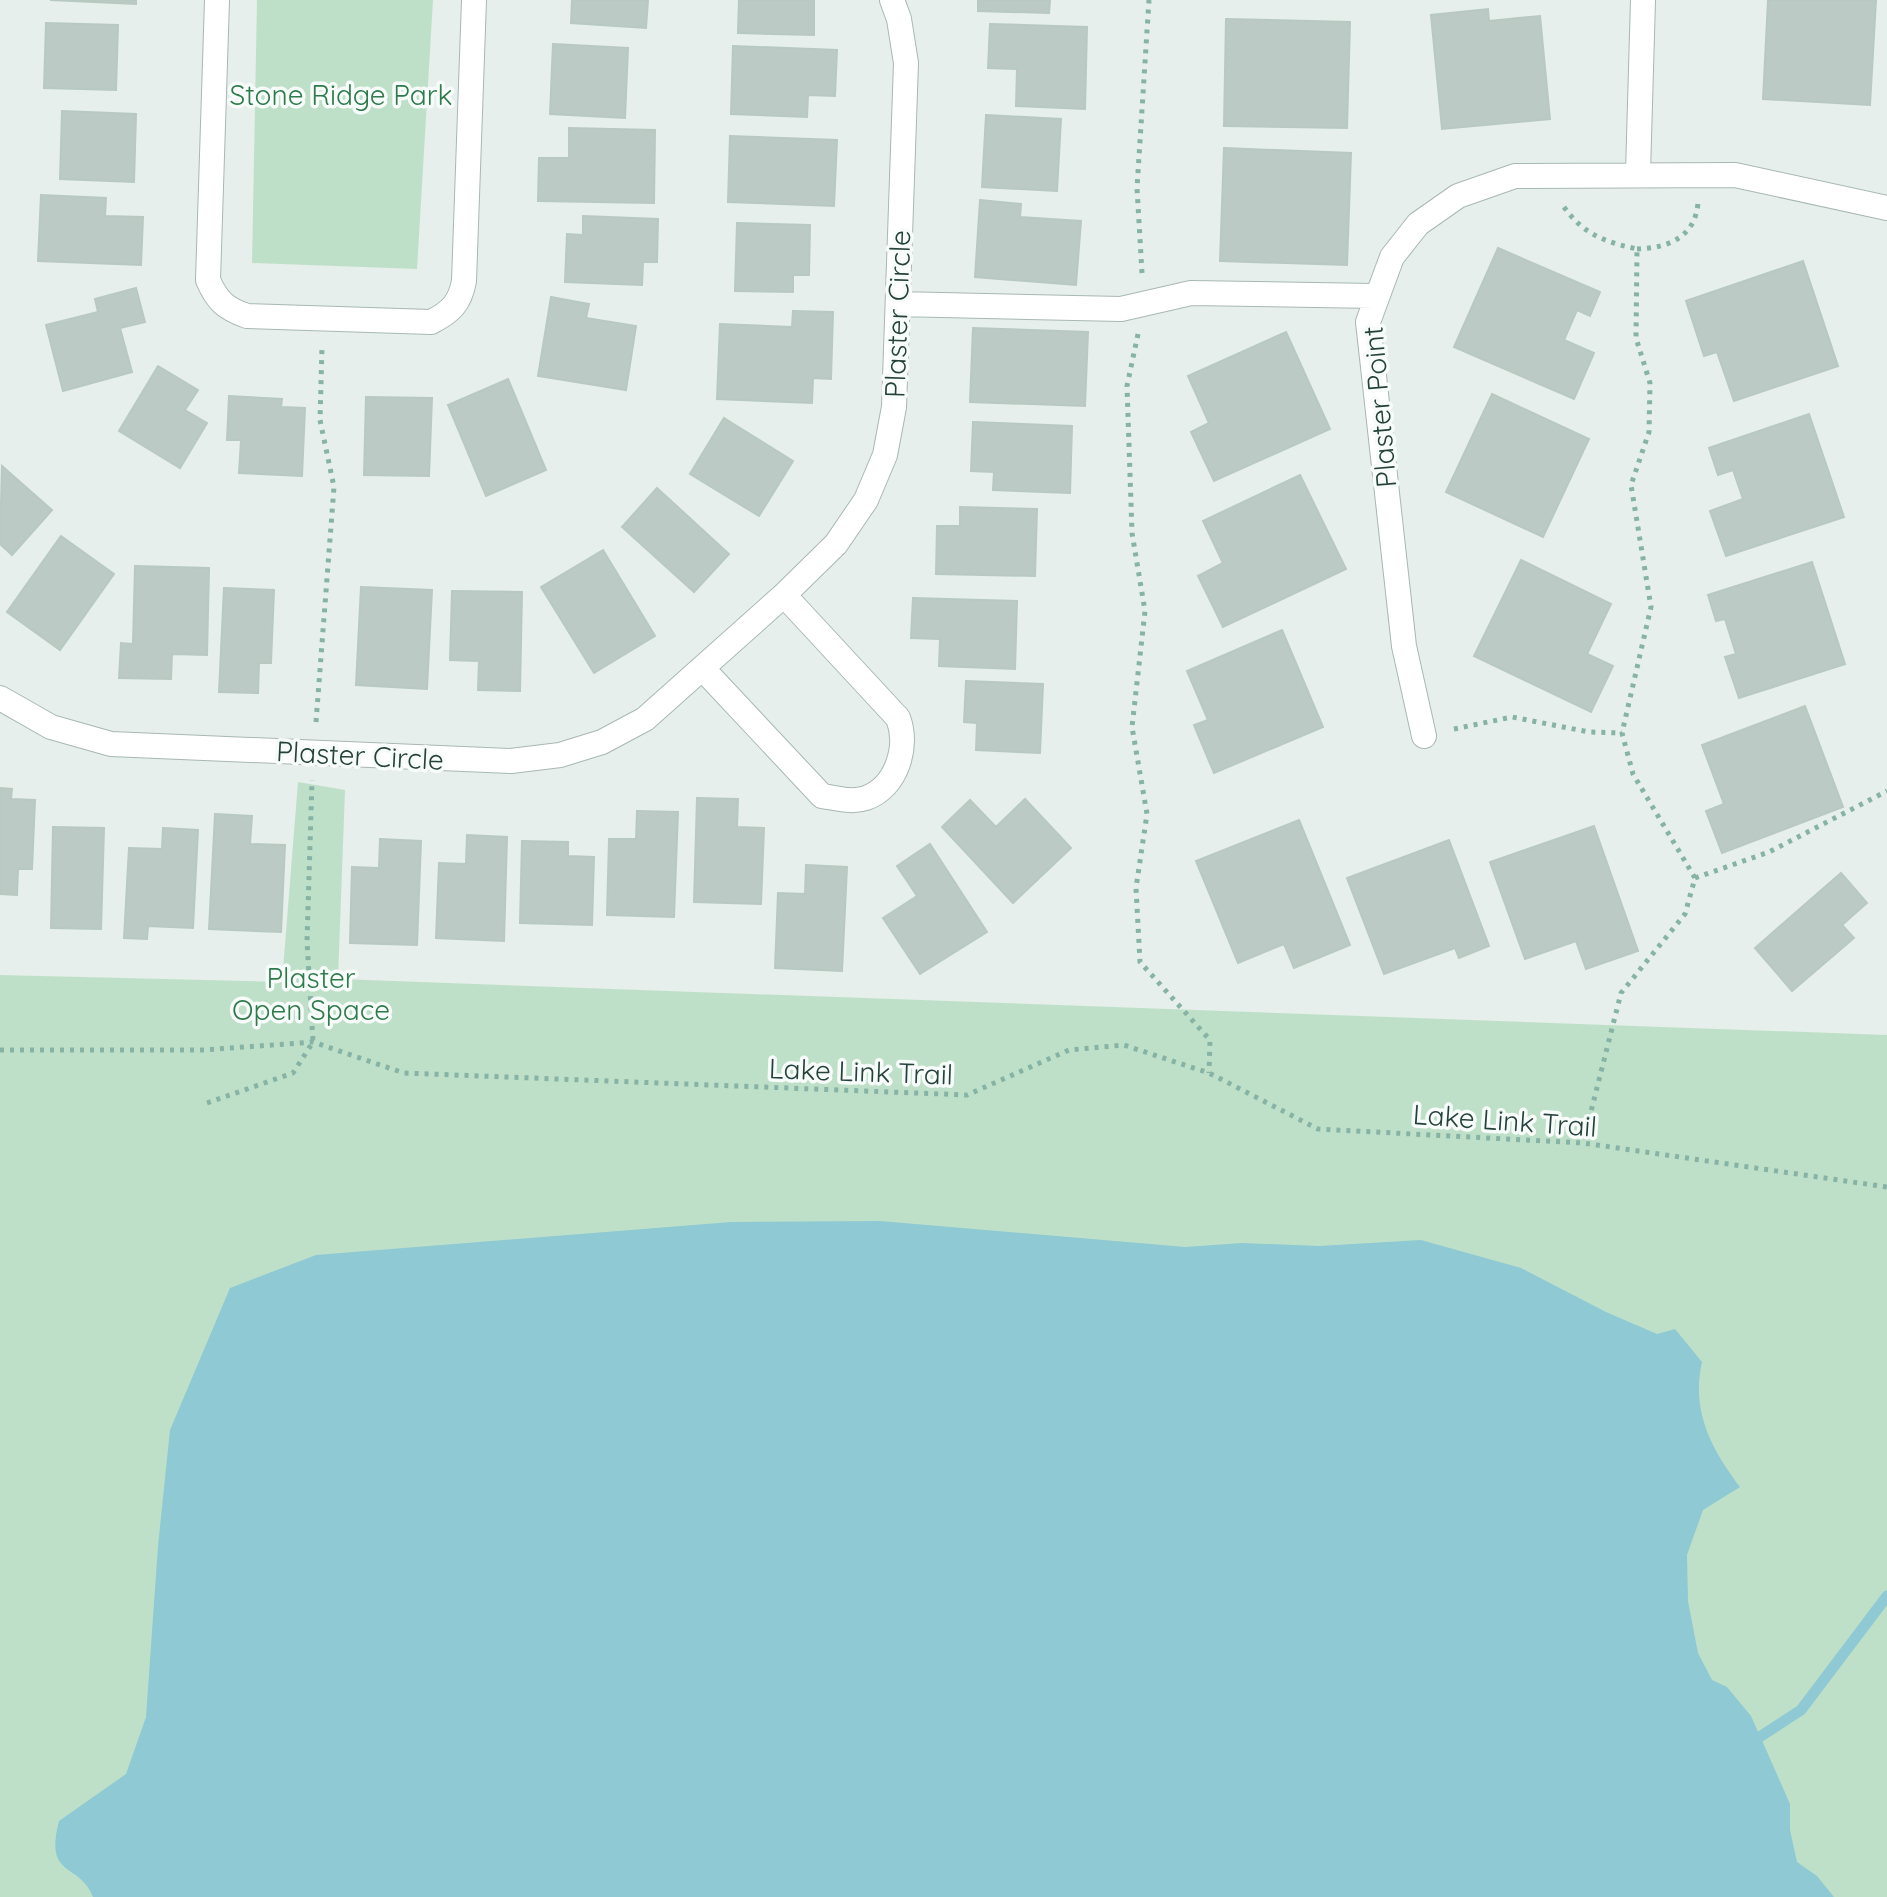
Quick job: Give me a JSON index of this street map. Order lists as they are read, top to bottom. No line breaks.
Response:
{"streets":{"street":["Plaster Circle","Plaster Point"],"path":["Lake Link Trail"]},"parks":["Stone Ridge Park","Plaster Open Space"]}
